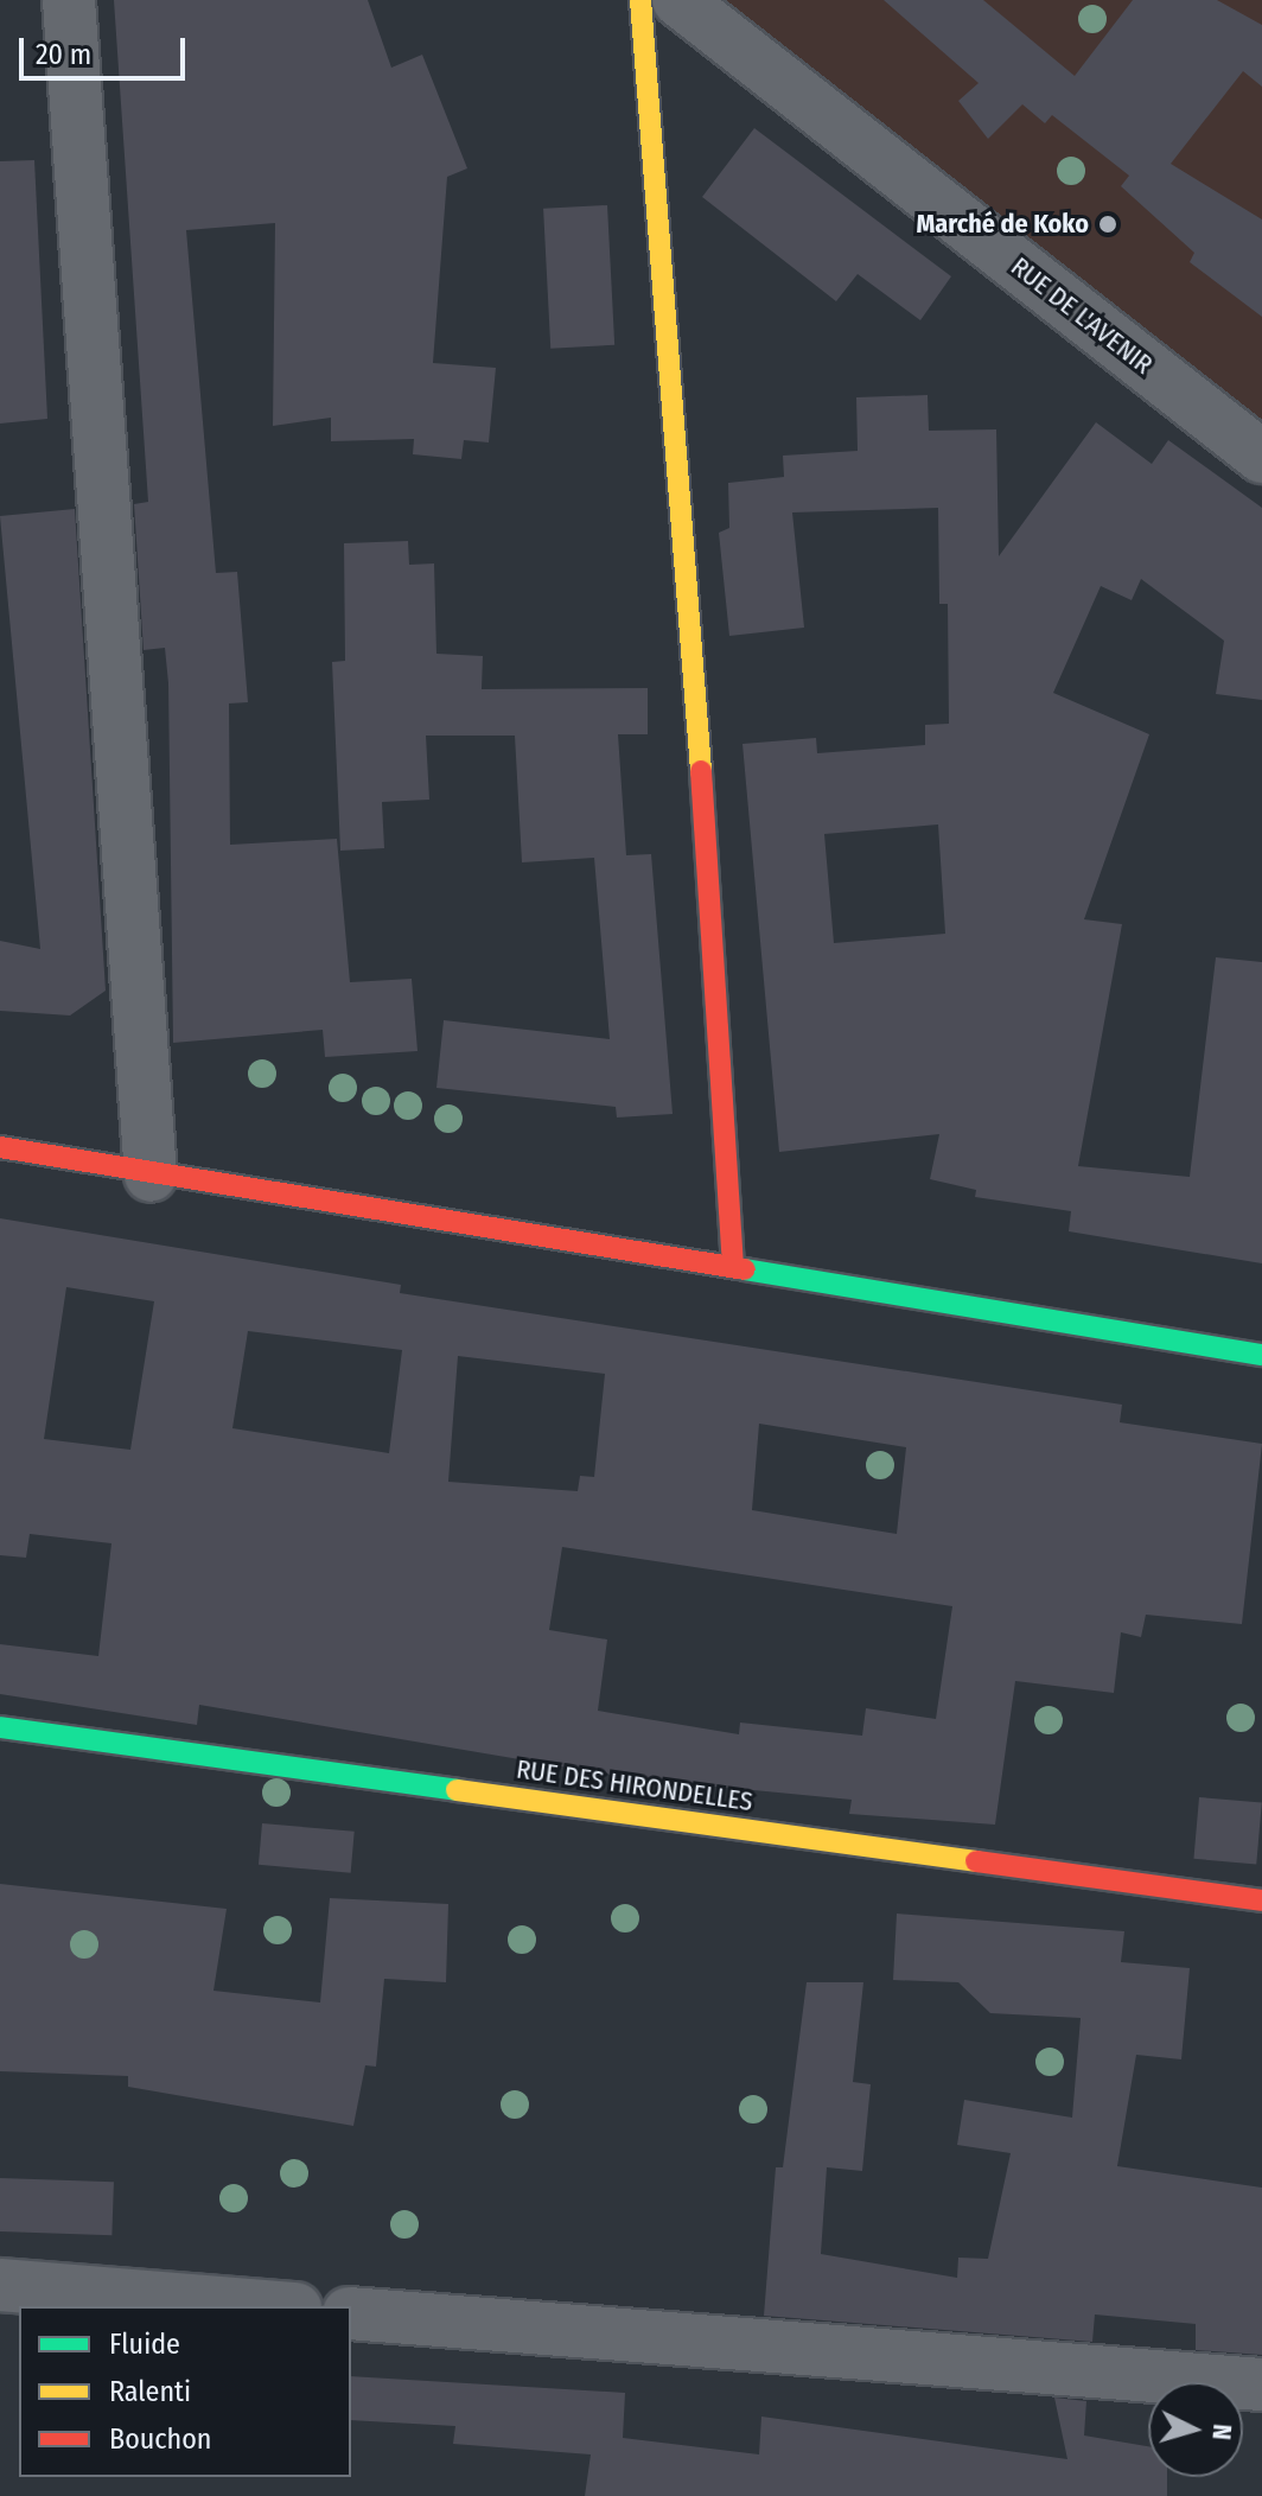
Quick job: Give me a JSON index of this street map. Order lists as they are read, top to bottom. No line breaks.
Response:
{"streets":{"street":["RUE DE L'AVENIR","RUE DES HIRONDELLES"]},"places":["Marché de Koko"],"legend":["Fluide","Ralenti","Bouchon"],"scale_bar":"20 m","north":"right"}
